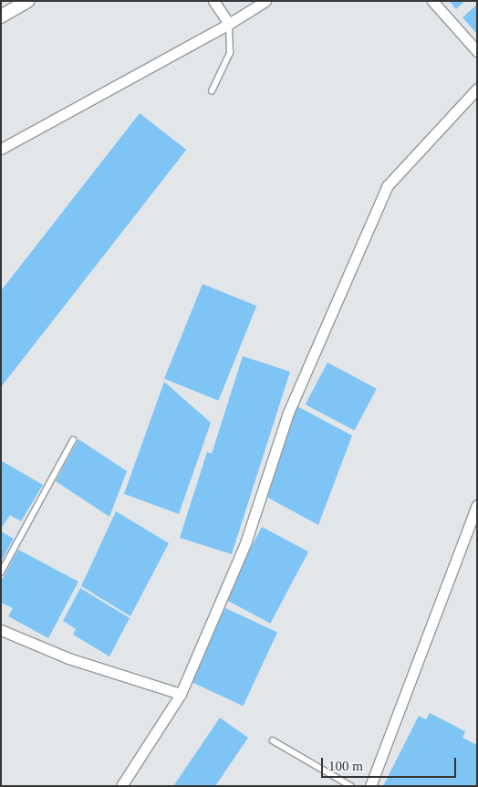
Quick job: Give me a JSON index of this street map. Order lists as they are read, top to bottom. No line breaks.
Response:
{"scale_bar":"100 m"}
